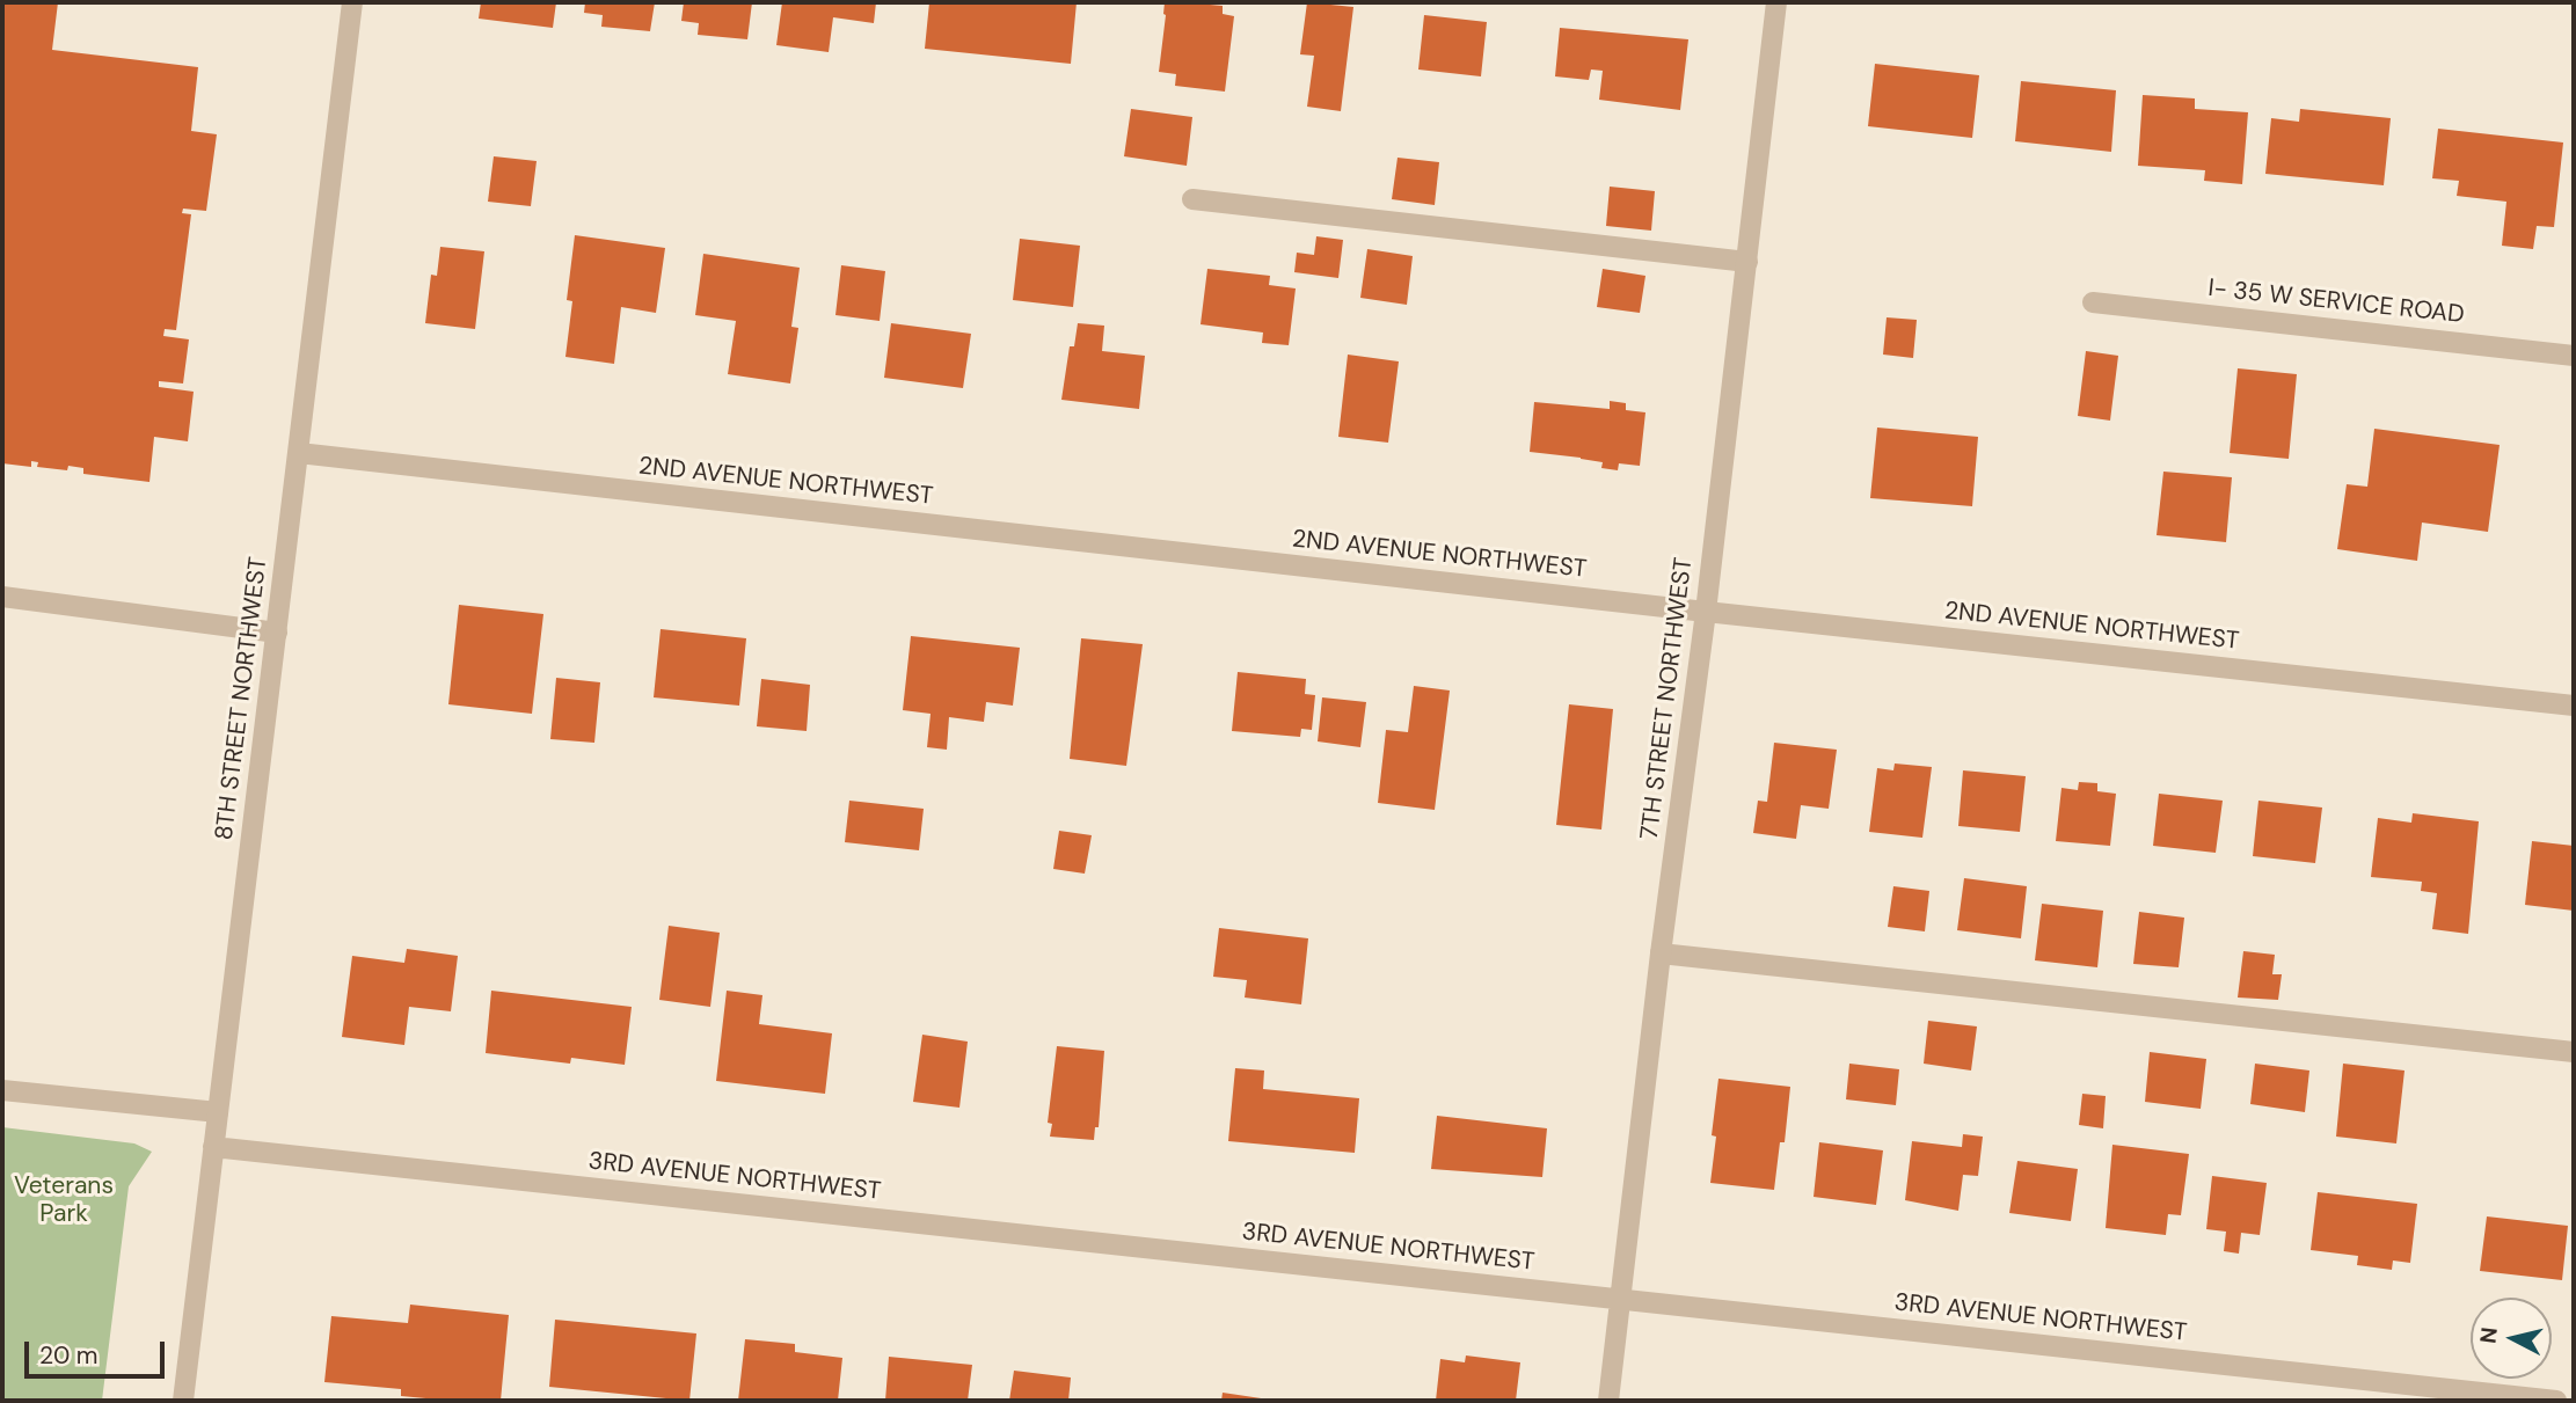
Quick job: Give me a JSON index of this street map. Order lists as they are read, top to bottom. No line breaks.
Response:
{"streets":{"street":["I- 35 W SERVICE ROAD","2ND AVENUE NORTHWEST","8TH STREET NORTHWEST","7TH STREET NORTHWEST","3RD AVENUE NORTHWEST"]},"crossings":[["2ND AVENUE NORTHWEST","8TH STREET NORTHWEST"],["2ND AVENUE NORTHWEST","7TH STREET NORTHWEST"],["8TH STREET NORTHWEST","3RD AVENUE NORTHWEST"],["7TH STREET NORTHWEST","3RD AVENUE NORTHWEST"]],"parks":["Veterans Park"],"scale_bar":"20 m","north":"left"}
